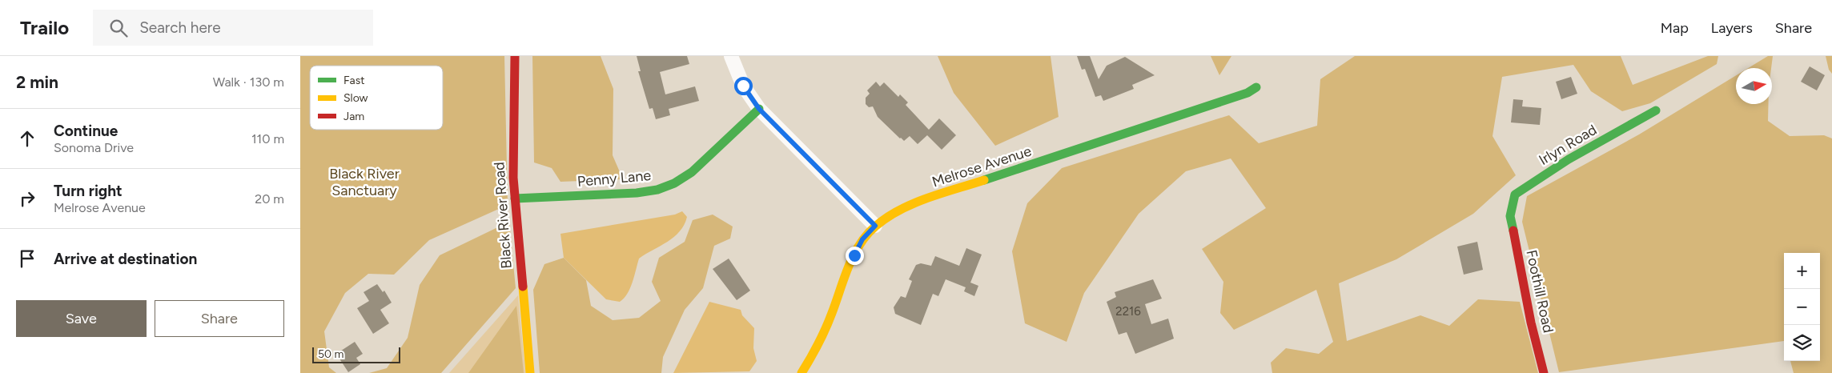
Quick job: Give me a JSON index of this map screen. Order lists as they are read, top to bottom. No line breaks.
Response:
{"streets":{"street":["Irlyn Road","Melrose Avenue","Penny Lane","Black River Road","Foothill Road"]},"crossings":[["Irlyn Road","Foothill Road"],["Penny Lane","Black River Road"]],"parks":["Black River Sanctuary"],"house_numbers":["2216"],"legend":["Fast","Slow","Jam"],"scale_bar":"50 m","north":"right","page":{"header":"Trailo","search":"Search here","nav":["Map","Layers","Share"],"heading":["2 min","Walk · 130 m"],"list":[["Continue","Sonoma Drive","110 m"],["Turn right","Melrose Avenue","20 m"],"Arrive at destination"],"map_buttons":["+","−"],"buttons":["Save","Share"],"scale":"50 m"}}
